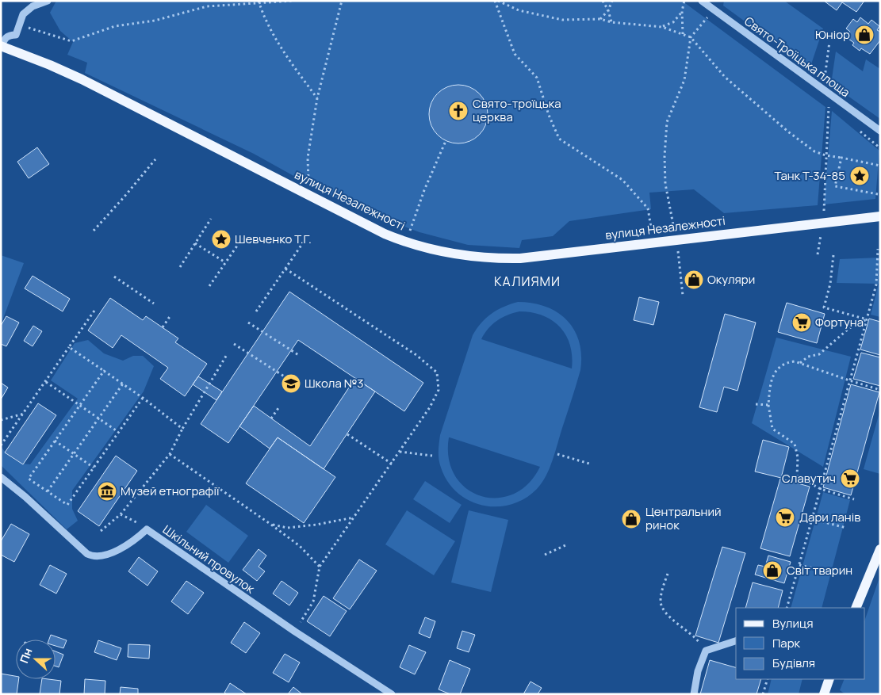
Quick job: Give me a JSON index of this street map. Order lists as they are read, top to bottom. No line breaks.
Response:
{"streets":{"main road":["вулиця Незалежності"],"street":["Свято-Троїцька площа","Шкільний провулок"]},"districts":["КАЛИЯМИ"],"places":{"shop":["Юніор","Окуляри","Центральний ринок","Світ тварин"],"church":["Свято-троїцька церква"],"place":["Танк Т-34-85","Шевченко Т.Г."],"supermarket":["Фортуна","Славутич","Дари ланів"],"school or university":["Школа №3"],"museum":["Музей етнографії"]},"legend":["Вулиця","Парк","Будівля"],"north":"left"}
